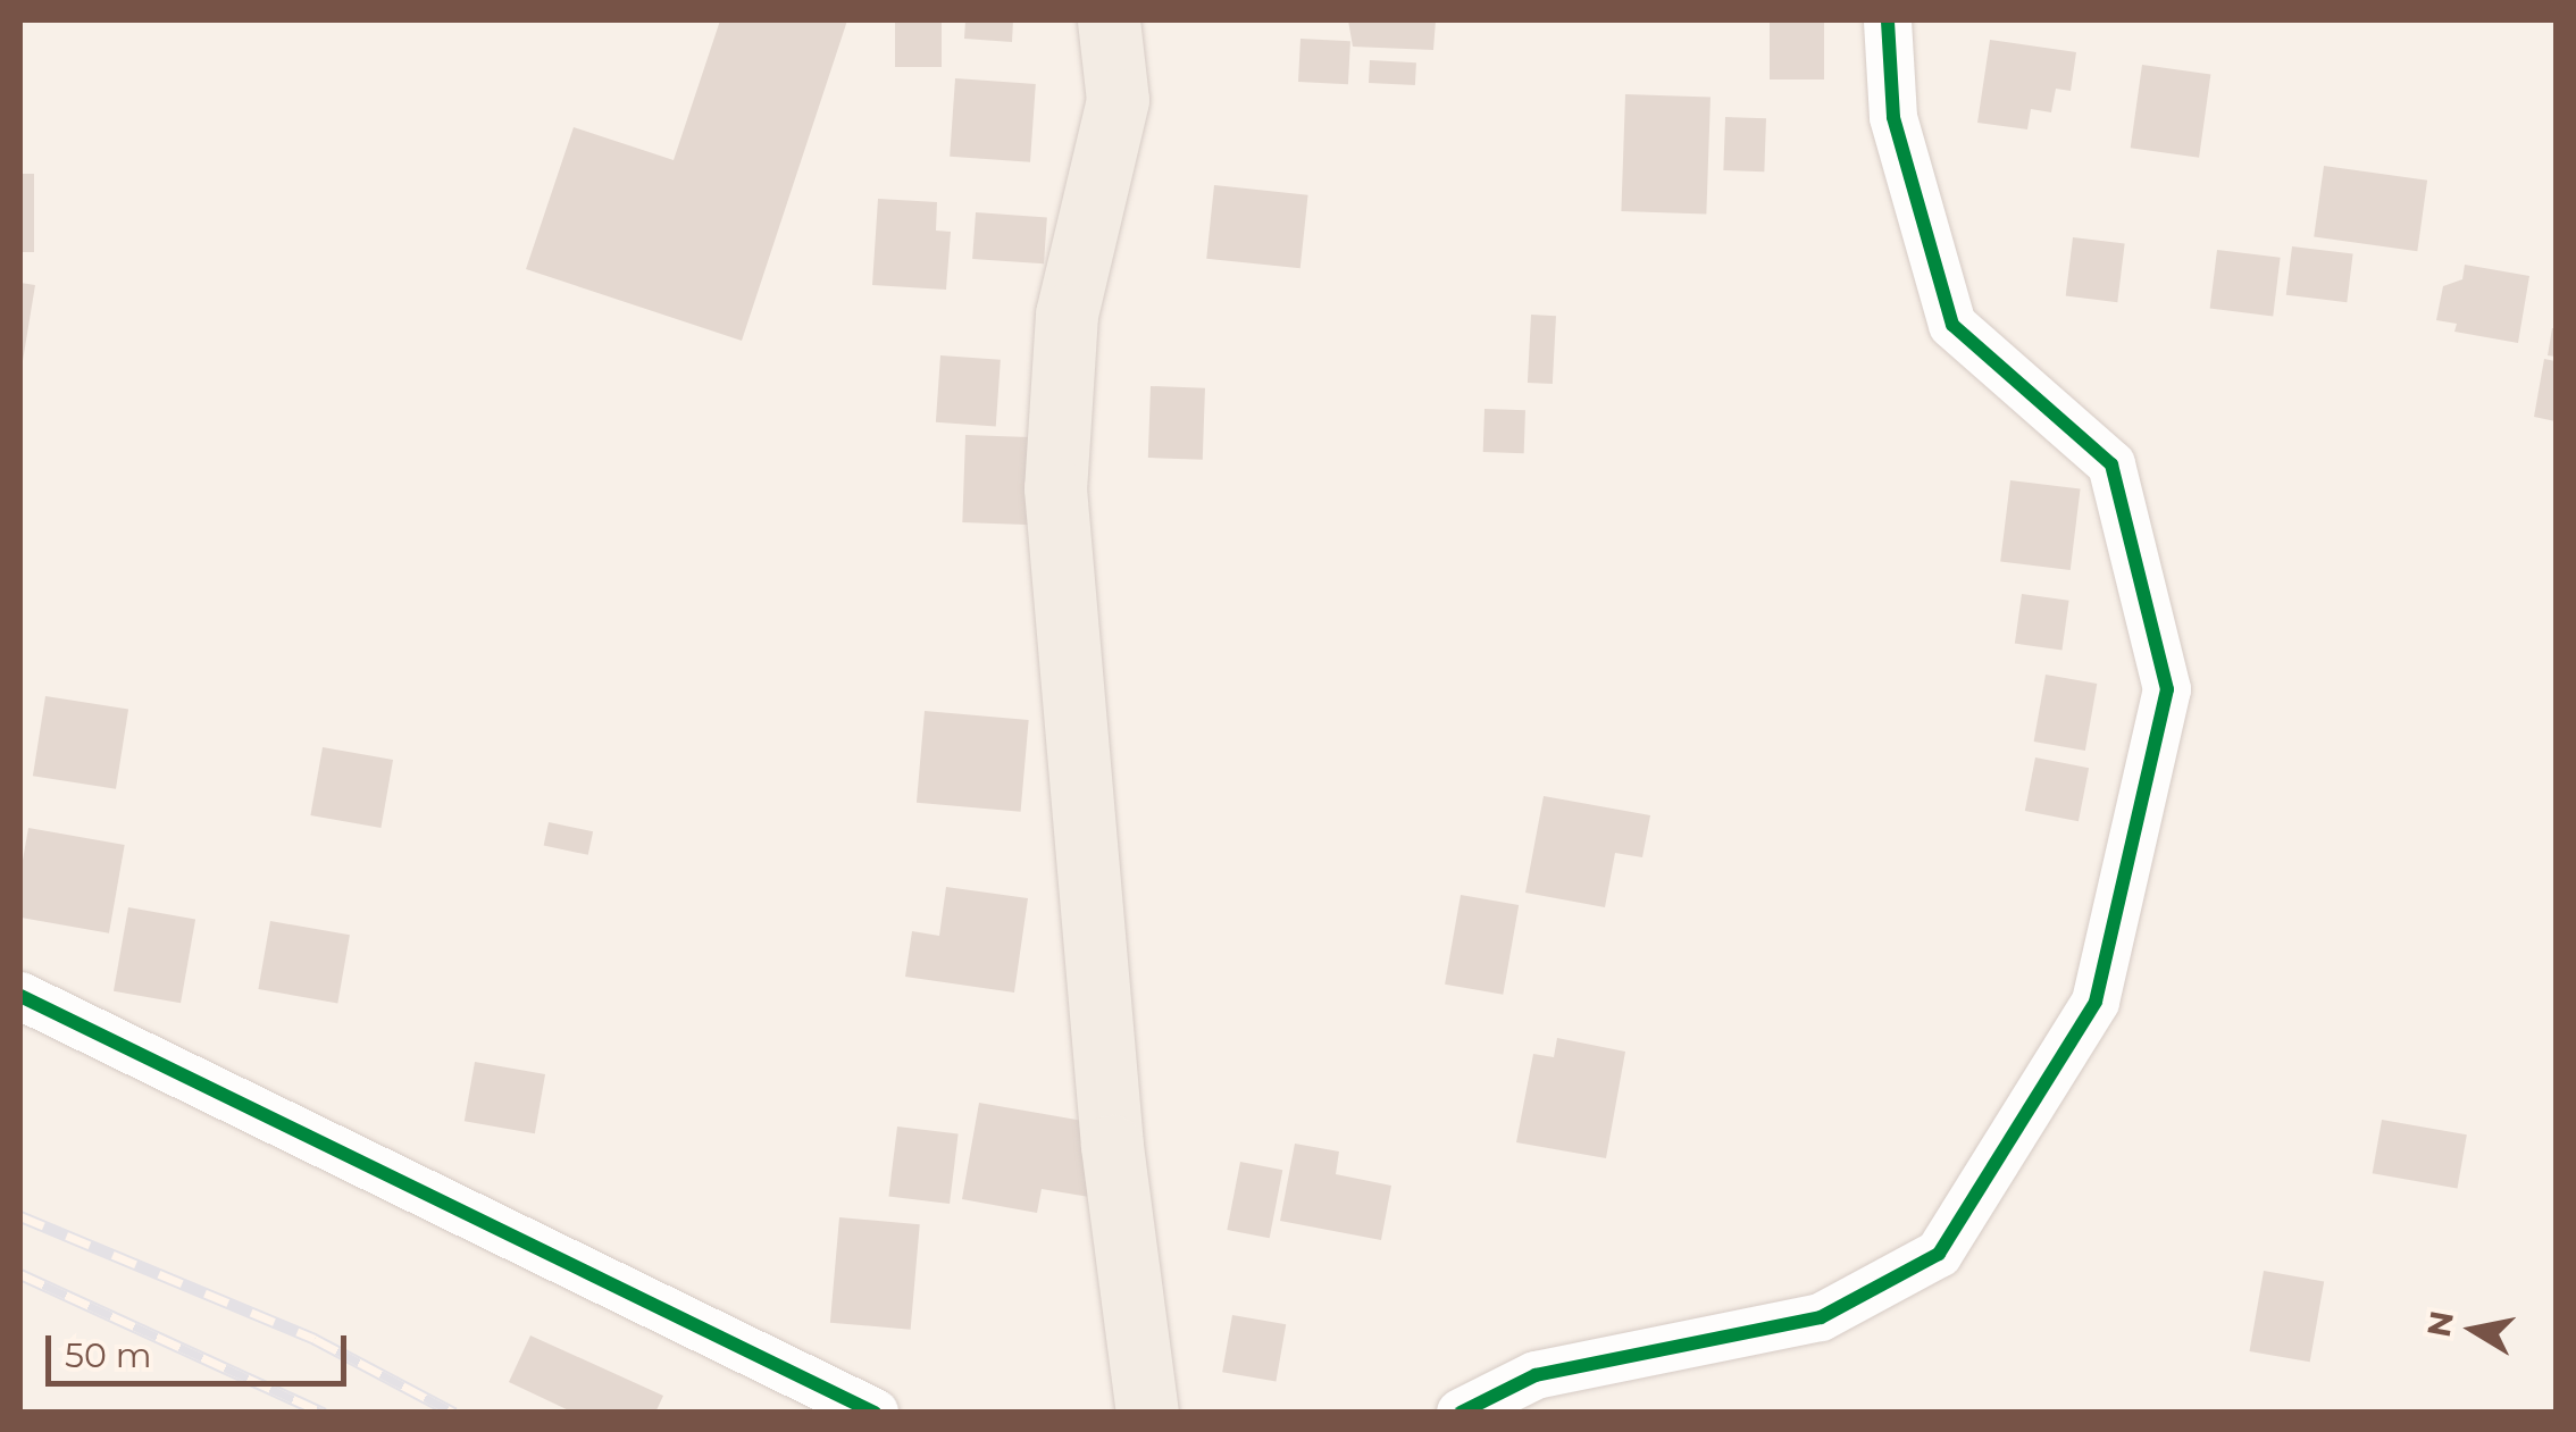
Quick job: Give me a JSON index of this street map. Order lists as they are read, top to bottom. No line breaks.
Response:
{"scale_bar":"50 m","north":"left"}
